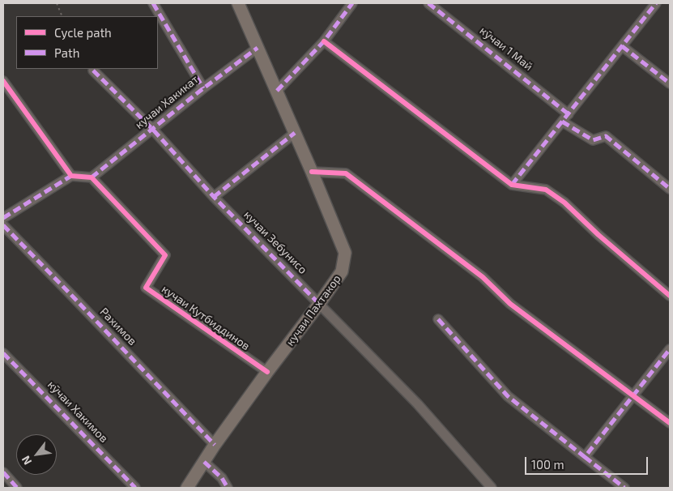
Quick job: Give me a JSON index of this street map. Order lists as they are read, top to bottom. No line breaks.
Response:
{"streets":{"main road":["кучаи Пахтакор"],"street":["кӯчаи 1 Май","кучаи Хакикат","кучаи Зебунисо","кучаи Кутбиддинов","Рахимов","кӯчаи Хакимов"]},"crossings":[["кучаи Хакикат","кучаи Зебунисо"],["кучаи Хакикат","кучаи Пахтакор"],["кучаи Хакикат","кучаи Кутбиддинов"],["кучаи Зебунисо","кучаи Пахтакор"],["кучаи Пахтакор","кучаи Кутбиддинов"],["кучаи Пахтакор","Рахимов"]],"legend":["Cycle path","Path"],"scale_bar":"100 m","north":"bottom left"}
